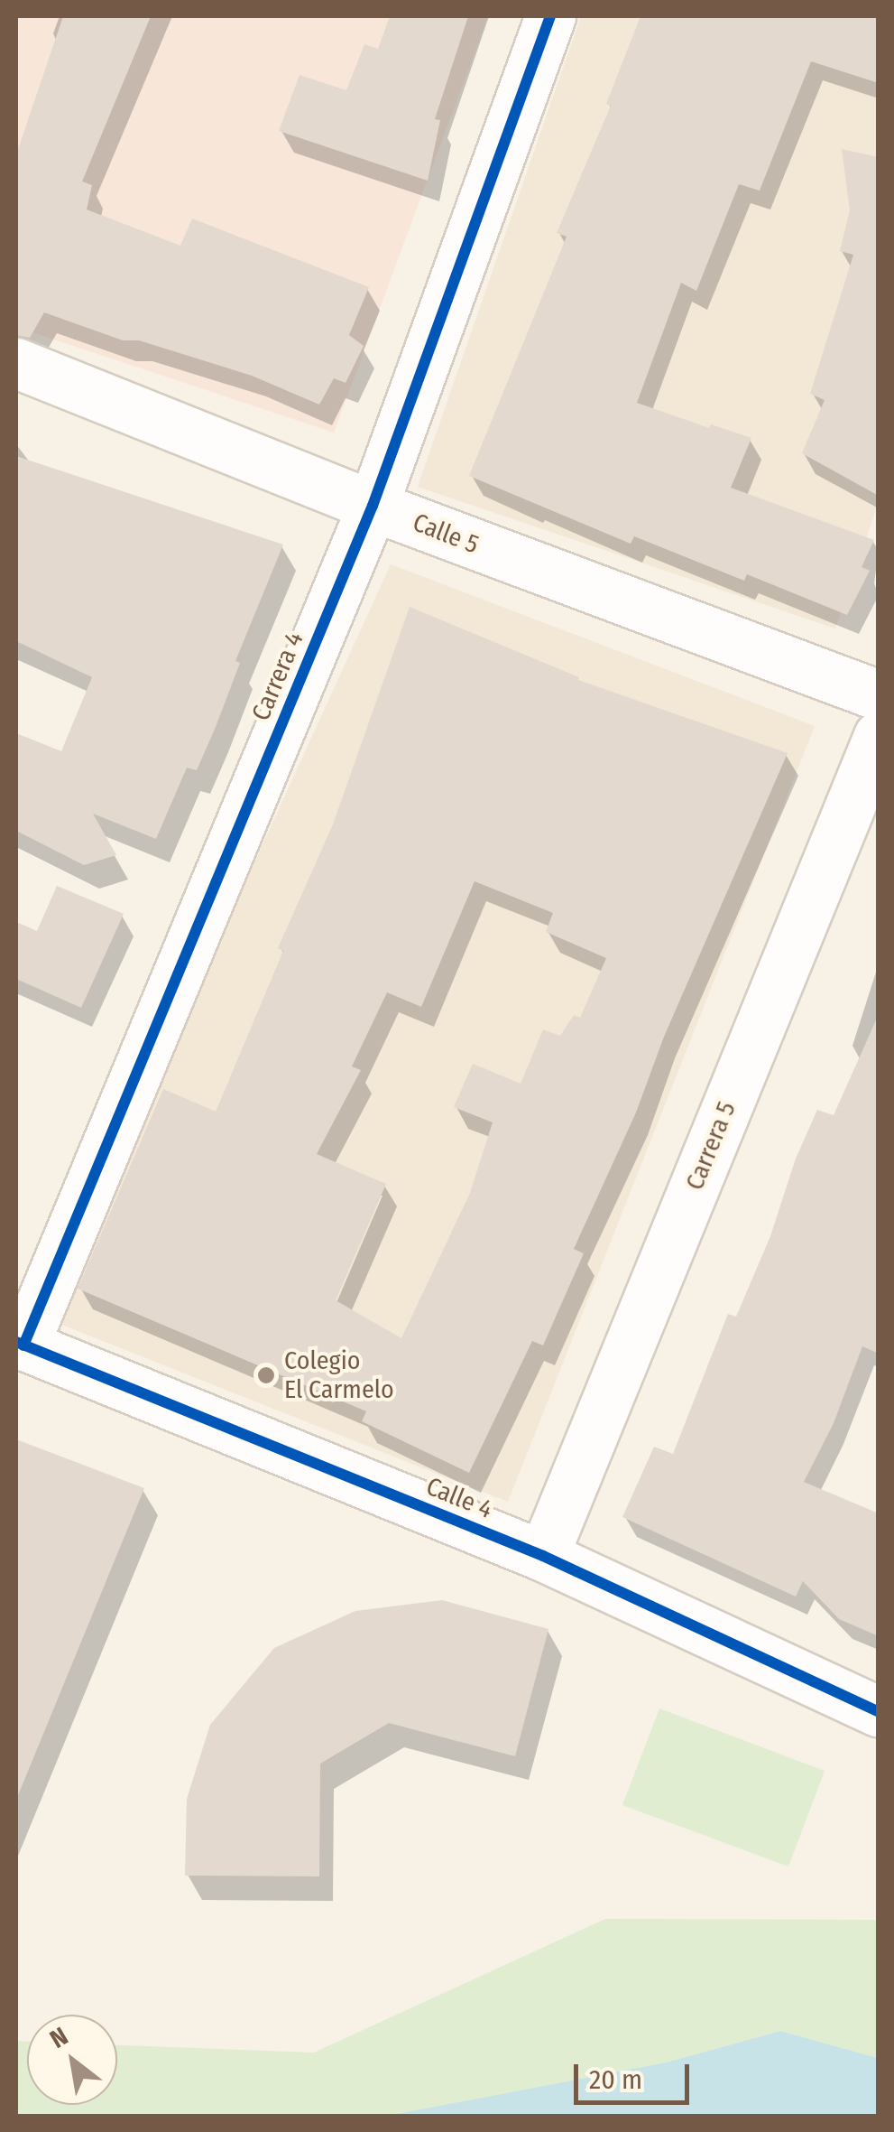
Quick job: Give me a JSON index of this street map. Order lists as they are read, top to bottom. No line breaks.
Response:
{"streets":{"street":["Calle 5","Carrera 4","Carrera 5","Calle 4"]},"crossings":[["Calle 5","Carrera 4"],["Carrera 4","Calle 4"],["Carrera 5","Calle 4"]],"places":["Colegio El Carmelo"],"scale_bar":"20 m","north":"top left"}
